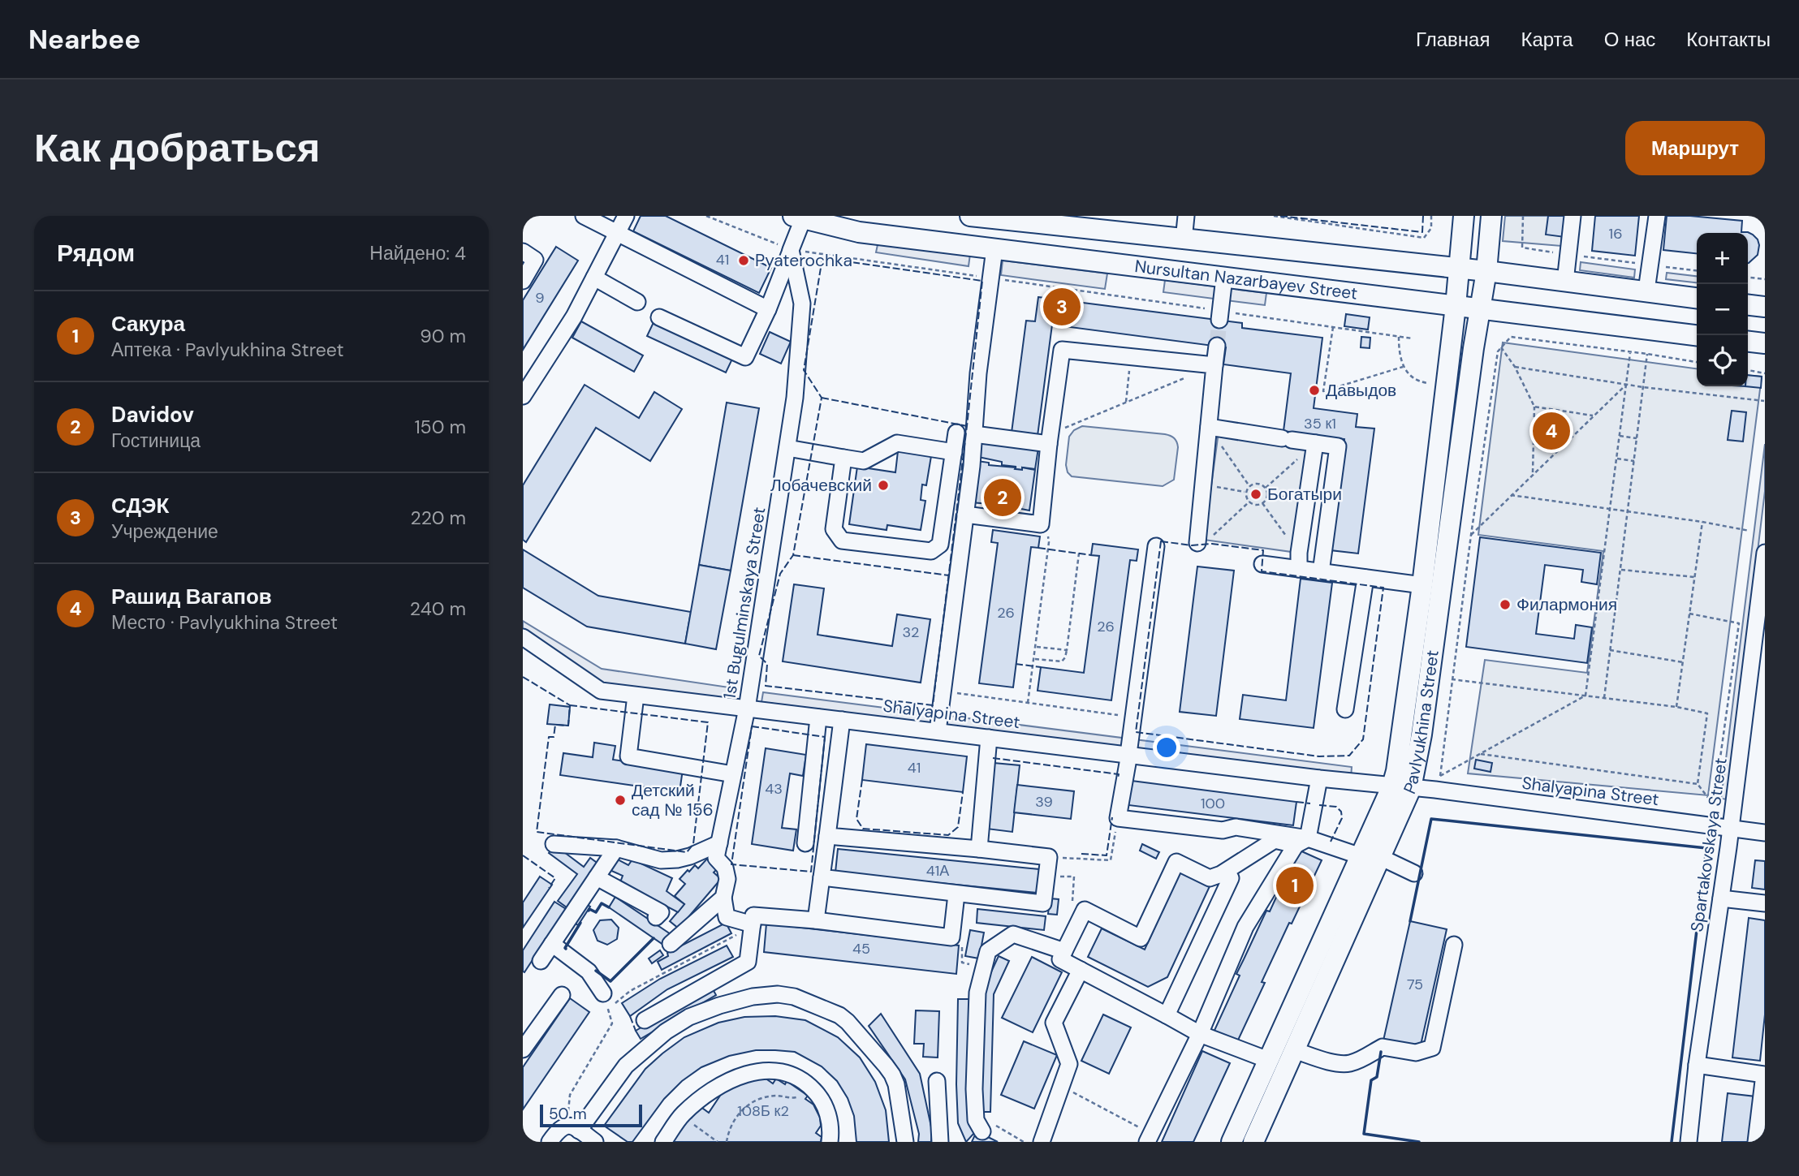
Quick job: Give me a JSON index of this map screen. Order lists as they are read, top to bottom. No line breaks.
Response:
{"streets":{"main road":["Nursultan Nazarbayev Street","Pavlyukhina Street"],"street":["1st Bugulminskaya Street","Shalyapina Street","Spartakovskaya Street"]},"crossings":[["Nursultan Nazarbayev Street","Pavlyukhina Street"],["1st Bugulminskaya Street","Shalyapina Street"],["Shalyapina Street","Pavlyukhina Street"],["Shalyapina Street","Spartakovskaya Street"]],"places":["Pyaterochka","Давыдов","Лобачевский","Богатыри","Филармония","Детский сад № 156"],"house_numbers":["16","41","9","35 к1","26","26","32","41","43","39","100","41А","45","75","108Б к2"],"scale_bar":"50 m","page":{"header":"Nearbee","nav":["Главная","Карта","О нас","Контакты"],"buttons":"Маршрут","title":"Как добраться","heading":["Рядом","Найдено: 4"],"map_buttons":["+","−"],"pins":["3","4","2","1"],"list":[{"mark":"1","name":"Сакура","note":"Аптека · Pavlyukhina Street","value":"90 m"},{"mark":"2","name":"Davidov","note":"Гостиница","value":"150 m"},{"mark":"3","name":"СДЭК","note":"Учреждение","value":"220 m"},{"mark":"4","name":"Рашид Вагапов","note":"Место · Pavlyukhina Street","value":"240 m"}],"scale":"50 m"}}
